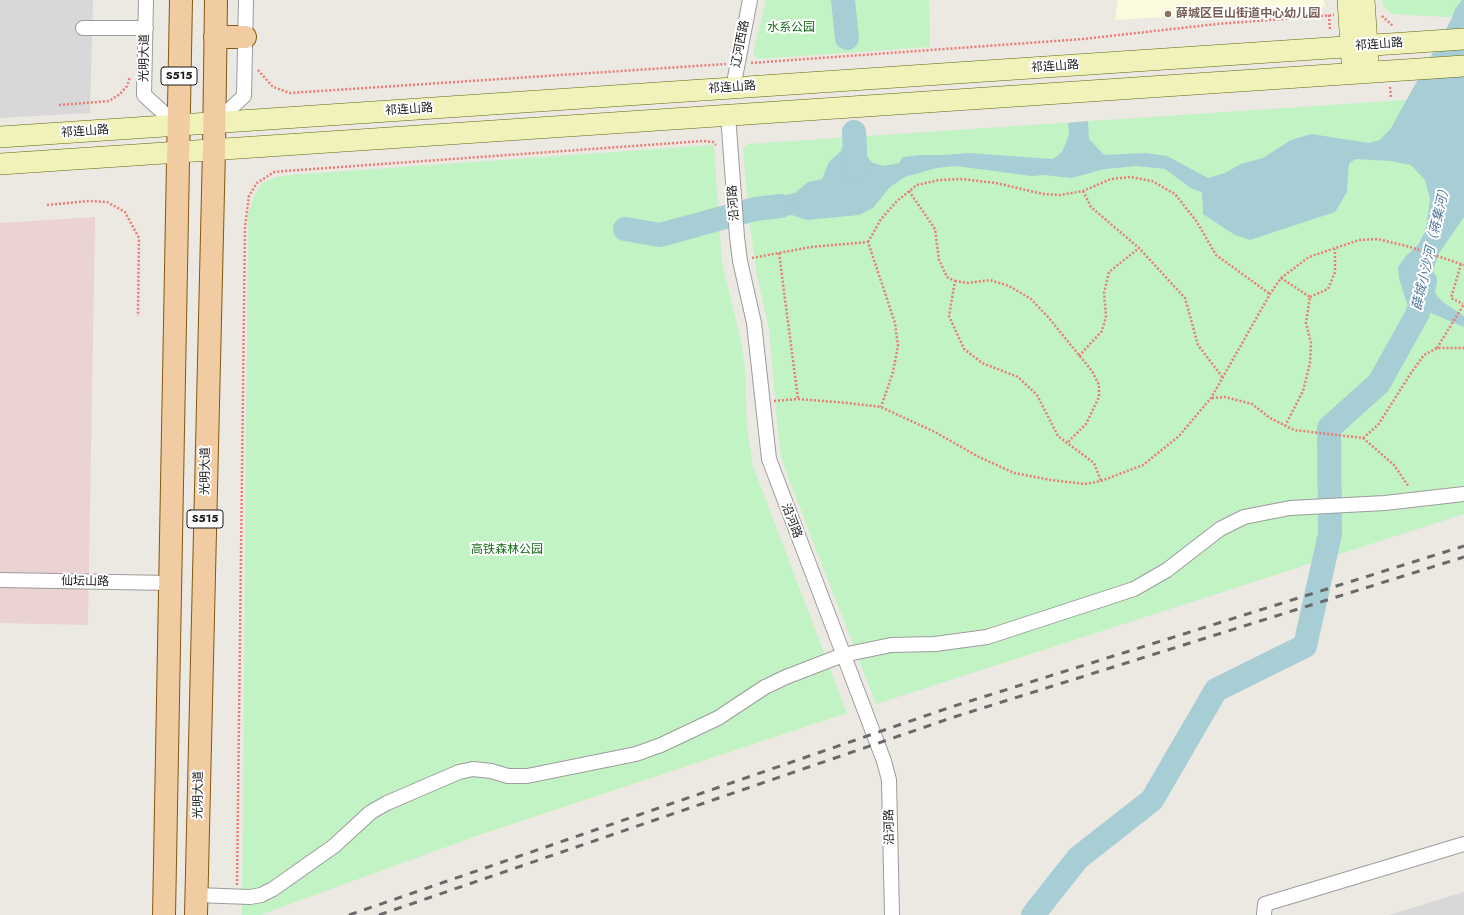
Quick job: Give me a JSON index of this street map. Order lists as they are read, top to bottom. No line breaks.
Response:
{"streets":{"main road":["祁连山路","光明大道","S515"],"street":["辽河西路","沿河路","仙坛山路"]},"crossings":[["辽河西路","祁连山路"],["祁连山路","光明大道"],["祁连山路","S515"],["光明大道","S515"],["S515","仙坛山路"]],"water":["薛城小沙河（蒋集河）"],"parks":["水系公园","高铁森林公园"],"places":["薛城区巨山街道中心幼儿园"]}
